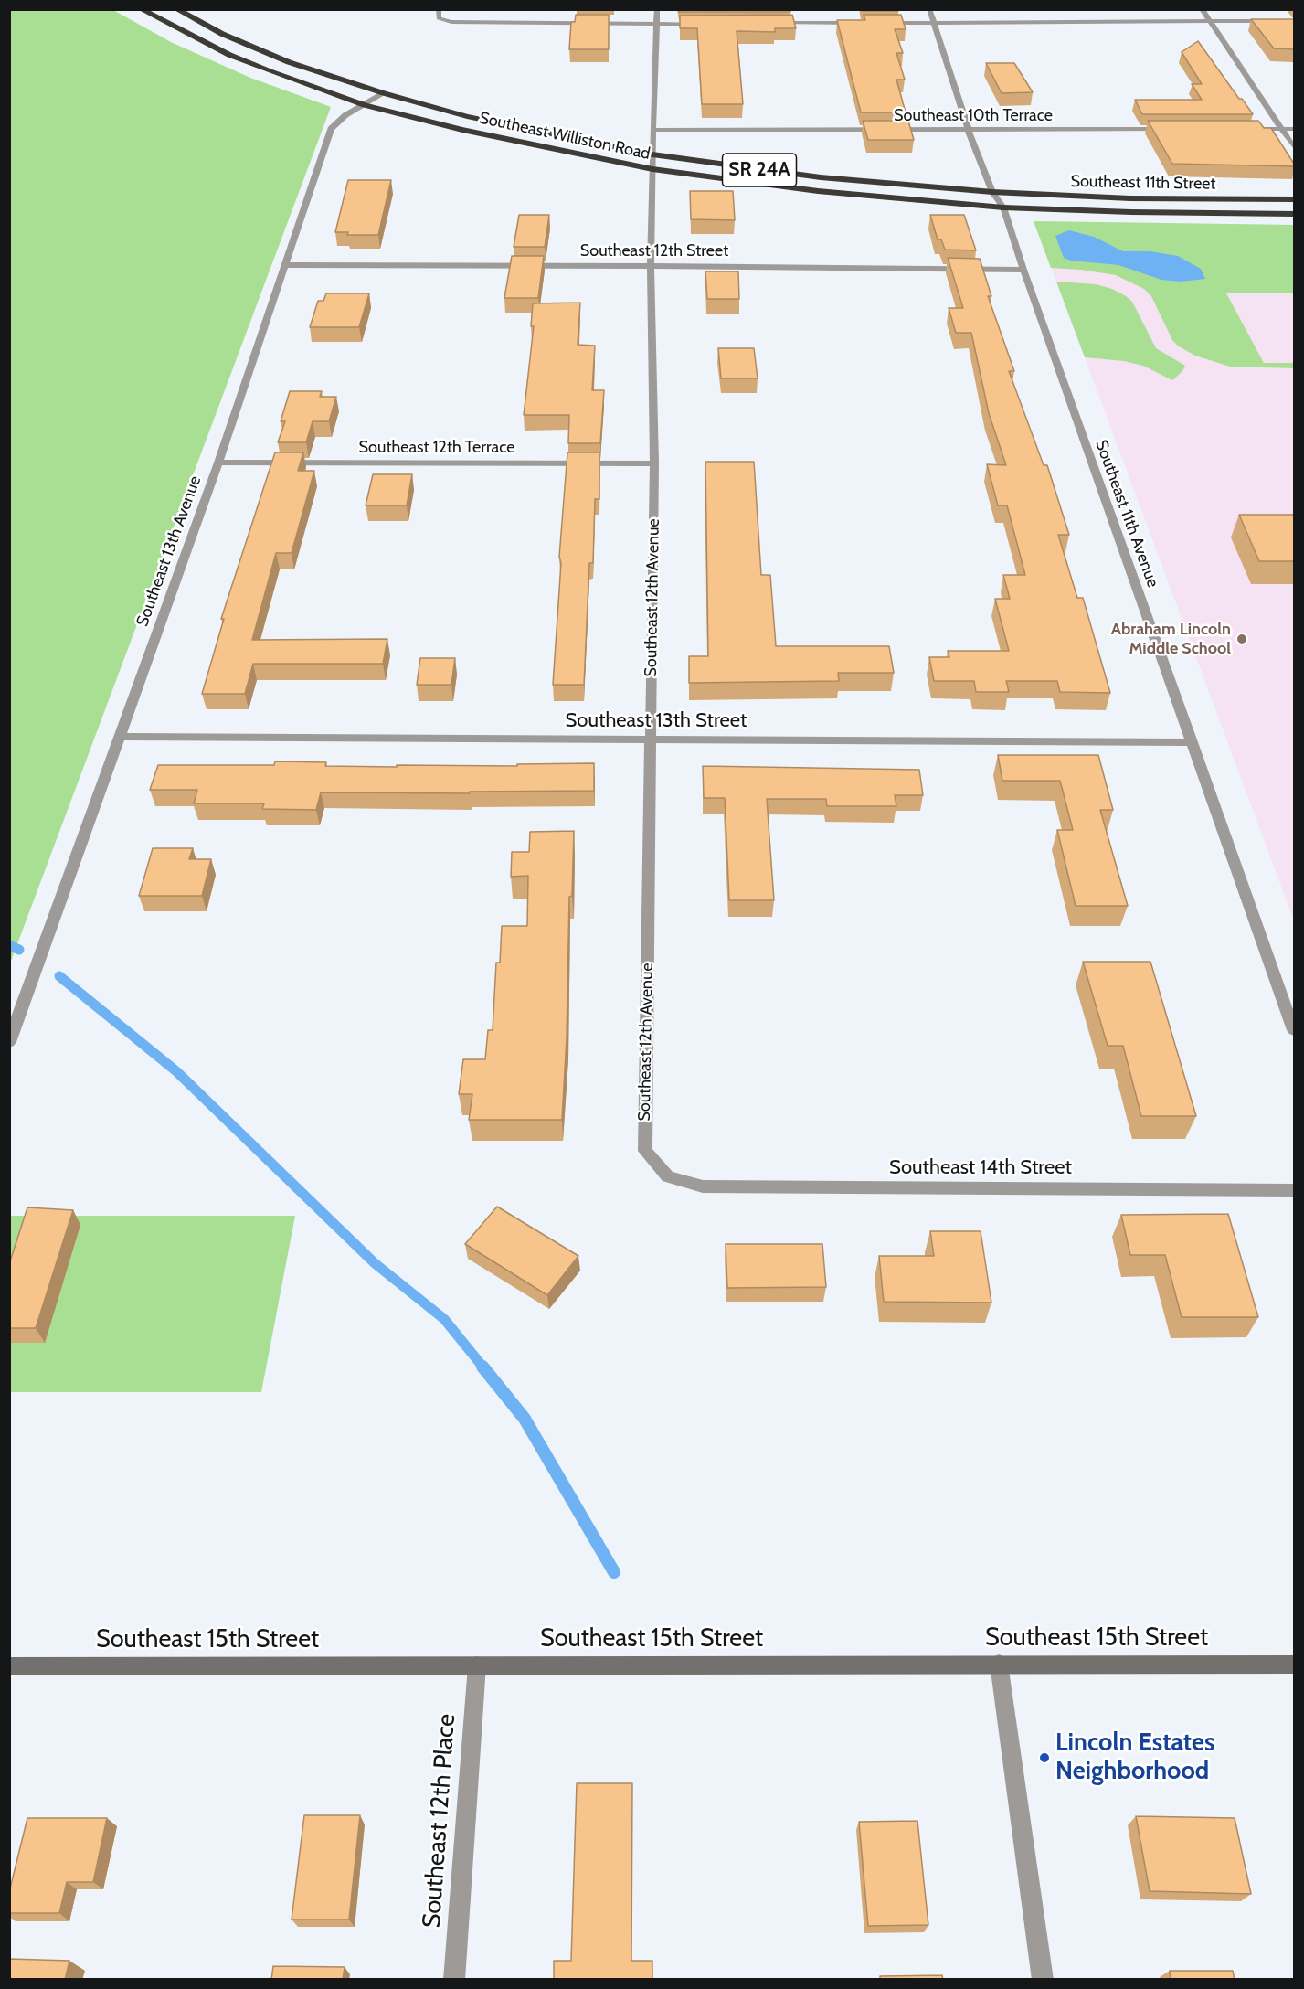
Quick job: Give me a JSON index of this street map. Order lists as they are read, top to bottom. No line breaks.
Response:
{"streets":{"highway":["Southeast Williston Road","SR 24A","Southeast 11th Street"],"street":["Southeast 10th Terrace","Southeast 12th Street","Southeast 12th Terrace","Southeast 11th Avenue","Southeast 13th Avenue","Southeast 12th Avenue","Southeast 13th Street","Southeast 14th Street","Southeast 15th Street","Southeast 12th Place"]},"crossings":[["Southeast 10th Terrace","Southeast 11th Avenue"],["Southeast 10th Terrace","Southeast 12th Avenue"],["Southeast Williston Road","Southeast 11th Street"],["Southeast Williston Road","Southeast 11th Avenue"],["Southeast Williston Road","Southeast 13th Avenue"],["Southeast Williston Road","Southeast 12th Avenue"],["Southeast 11th Street","Southeast 11th Avenue"],["Southeast 12th Street","Southeast 11th Avenue"],["Southeast 12th Street","Southeast 13th Avenue"],["Southeast 12th Street","Southeast 12th Avenue"],["Southeast 12th Terrace","Southeast 13th Avenue"],["Southeast 12th Terrace","Southeast 12th Avenue"],["Southeast 11th Avenue","Southeast 13th Street"],["Southeast 13th Avenue","Southeast 13th Street"],["Southeast 12th Avenue","Southeast 13th Street"],["Southeast 12th Avenue","Southeast 14th Street"],["Southeast 15th Street","Southeast 12th Place"]],"places":["Abraham Lincoln Middle School","Lincoln Estates Neighborhood"]}
